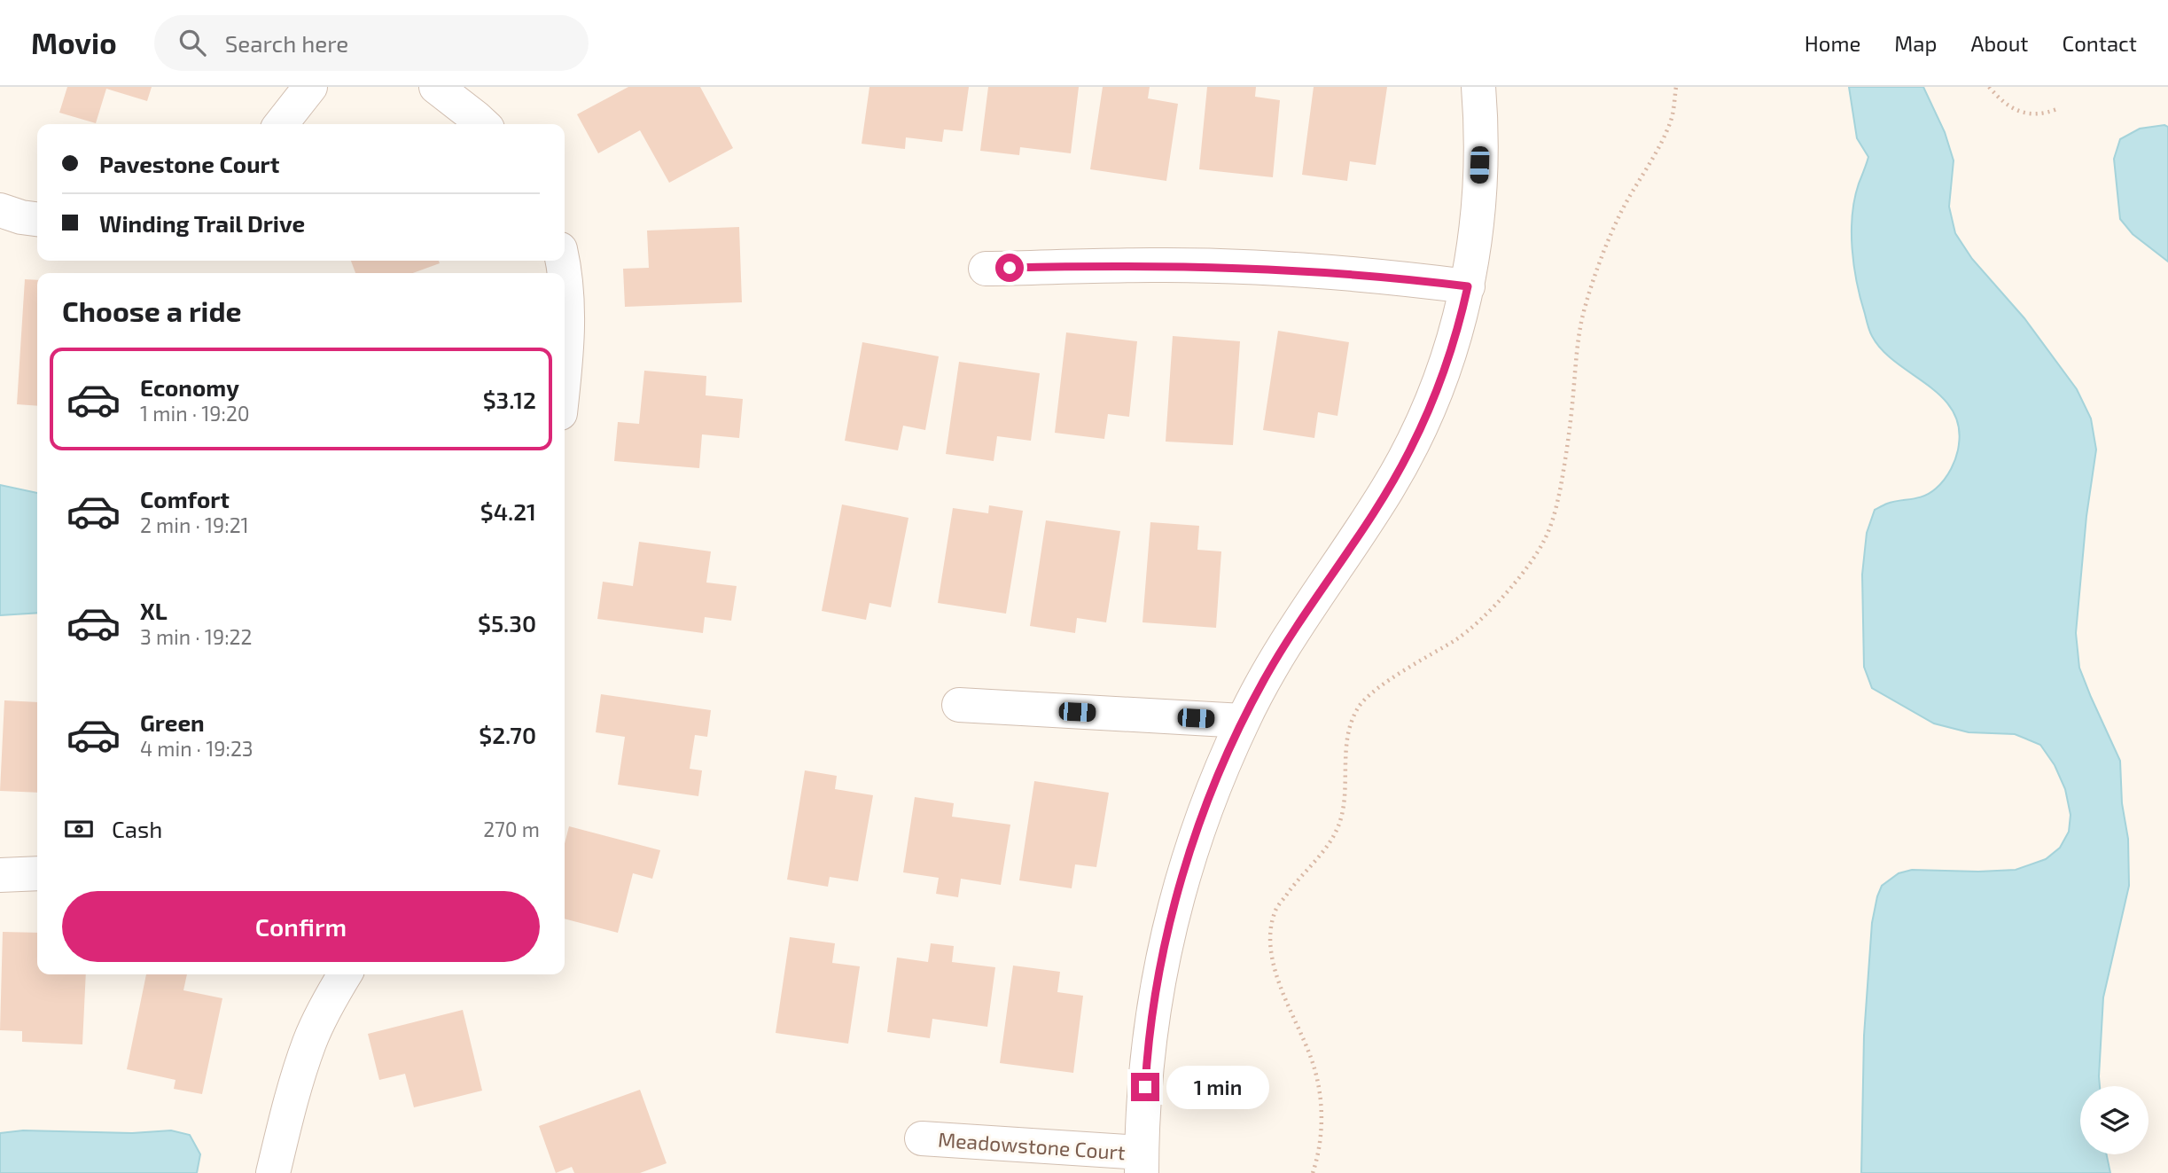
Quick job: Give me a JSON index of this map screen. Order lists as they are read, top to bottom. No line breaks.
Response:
{"streets":{"street":["Meadowstone Court"]},"page":{"header":"Movio","search":"Search here","nav":["Home","Map","About","Contact"],"banner":["Pavestone Court","Winding Trail Drive"],"heading":"Choose a ride","list":[{"name":"Economy","note":"1 min · 19:20","value":"$3.12"},{"name":"Comfort","note":"2 min · 19:21","value":"$4.21"},{"name":"XL","note":"3 min · 19:22","value":"$5.30"},{"name":"Green","note":"4 min · 19:23","value":"$2.70"}],"pay":["Cash","270 m"],"buttons":"Confirm","bubble":"1 min"}}
